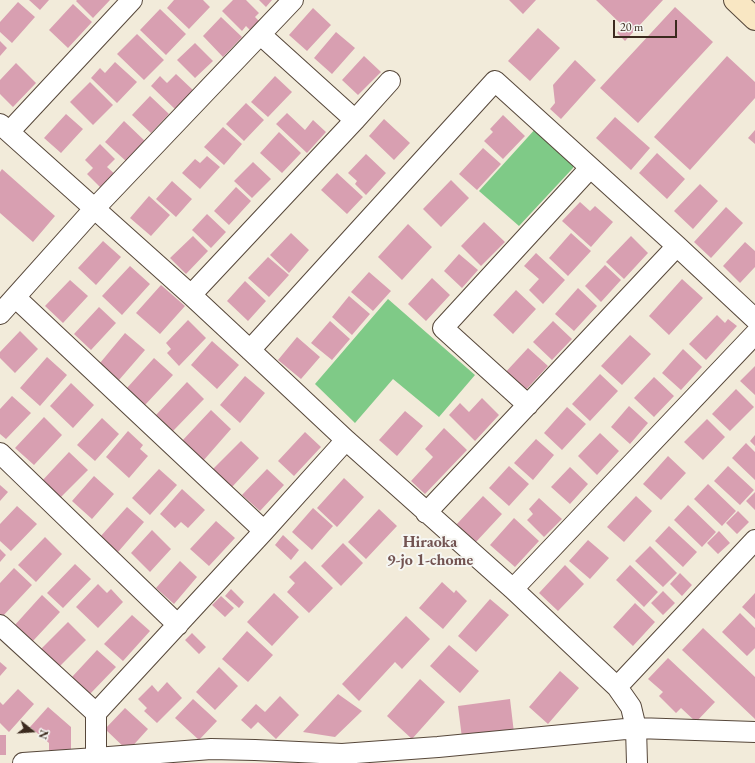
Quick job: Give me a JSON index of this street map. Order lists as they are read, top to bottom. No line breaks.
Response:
{"districts":["Hiraoka 9-jo 1-chome"],"scale_bar":"20 m","north":"right"}
